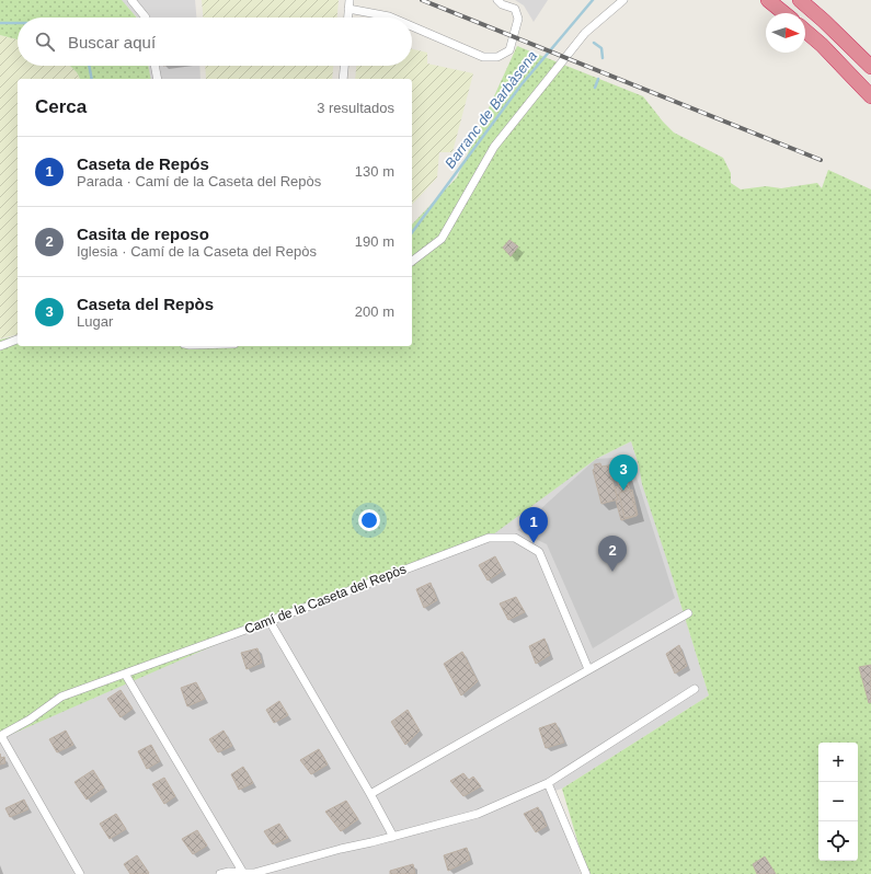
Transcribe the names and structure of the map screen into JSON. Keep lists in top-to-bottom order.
{
  "streets": {
    "street": ["Camí de la Caseta del Repòs"]
  },
  "water": ["Barranc de Barbàsena"],
  "north": "right",
  "page": {
    "search": "Buscar aquí",
    "heading": ["Cerca", "3 resultados"],
    "list": [
      {
        "mark": "1",
        "name": "Caseta de Repós",
        "note": "Parada · Camí de la Caseta del Repòs",
        "value": "130 m"
      },
      {
        "mark": "2",
        "name": "Casita de reposo",
        "note": "Iglesia · Camí de la Caseta del Repòs",
        "value": "190 m"
      },
      {
        "mark": "3",
        "name": "Caseta del Repòs",
        "note": "Lugar",
        "value": "200 m"
      }
    ],
    "pins": ["3", "1", "2"],
    "map_buttons": ["+", "−"]
  }
}
